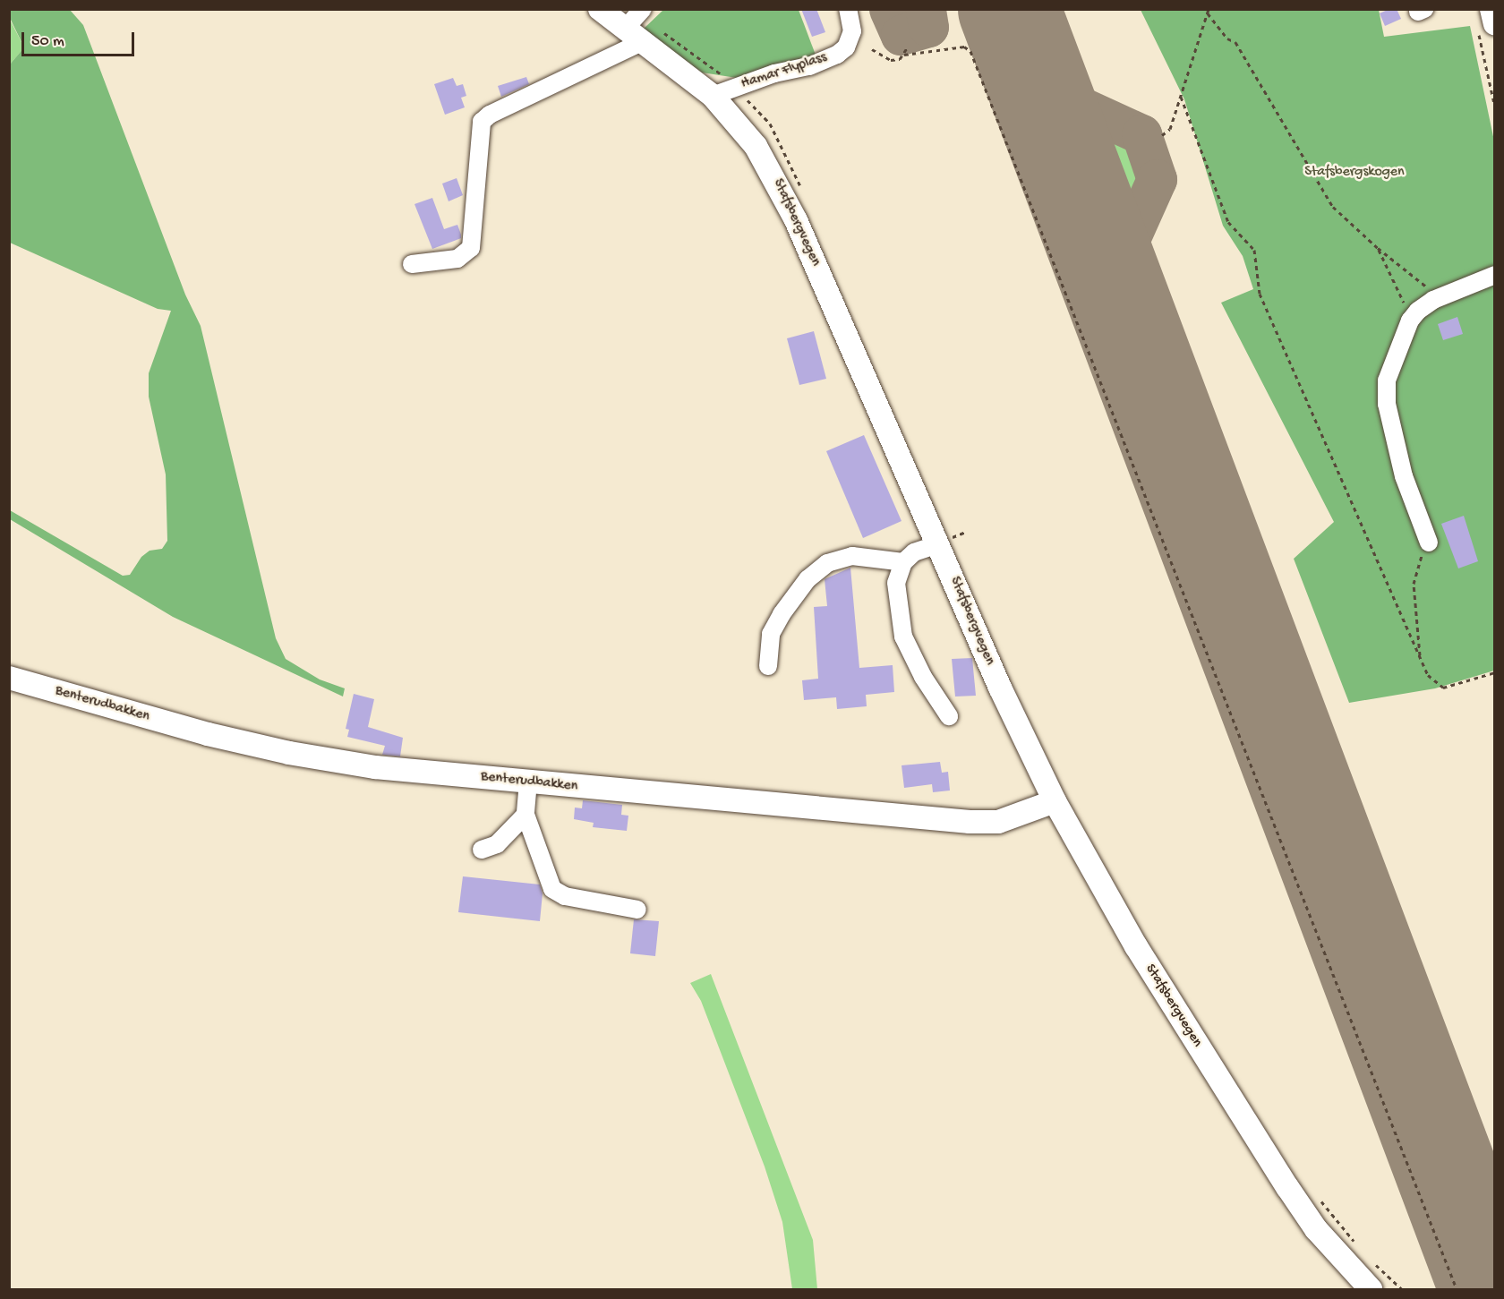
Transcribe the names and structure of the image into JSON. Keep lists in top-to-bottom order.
{
  "streets": {
    "main road": ["Stafsbergvegen", "Benterudbakken"],
    "lane": ["Hamar Flyplass"]
  },
  "crossings": [
    ["Hamar Flyplass", "Stafsbergvegen"],
    ["Stafsbergvegen", "Benterudbakken"]
  ],
  "parks": ["Stafsbergskogen"],
  "scale_bar": "50 m"
}
